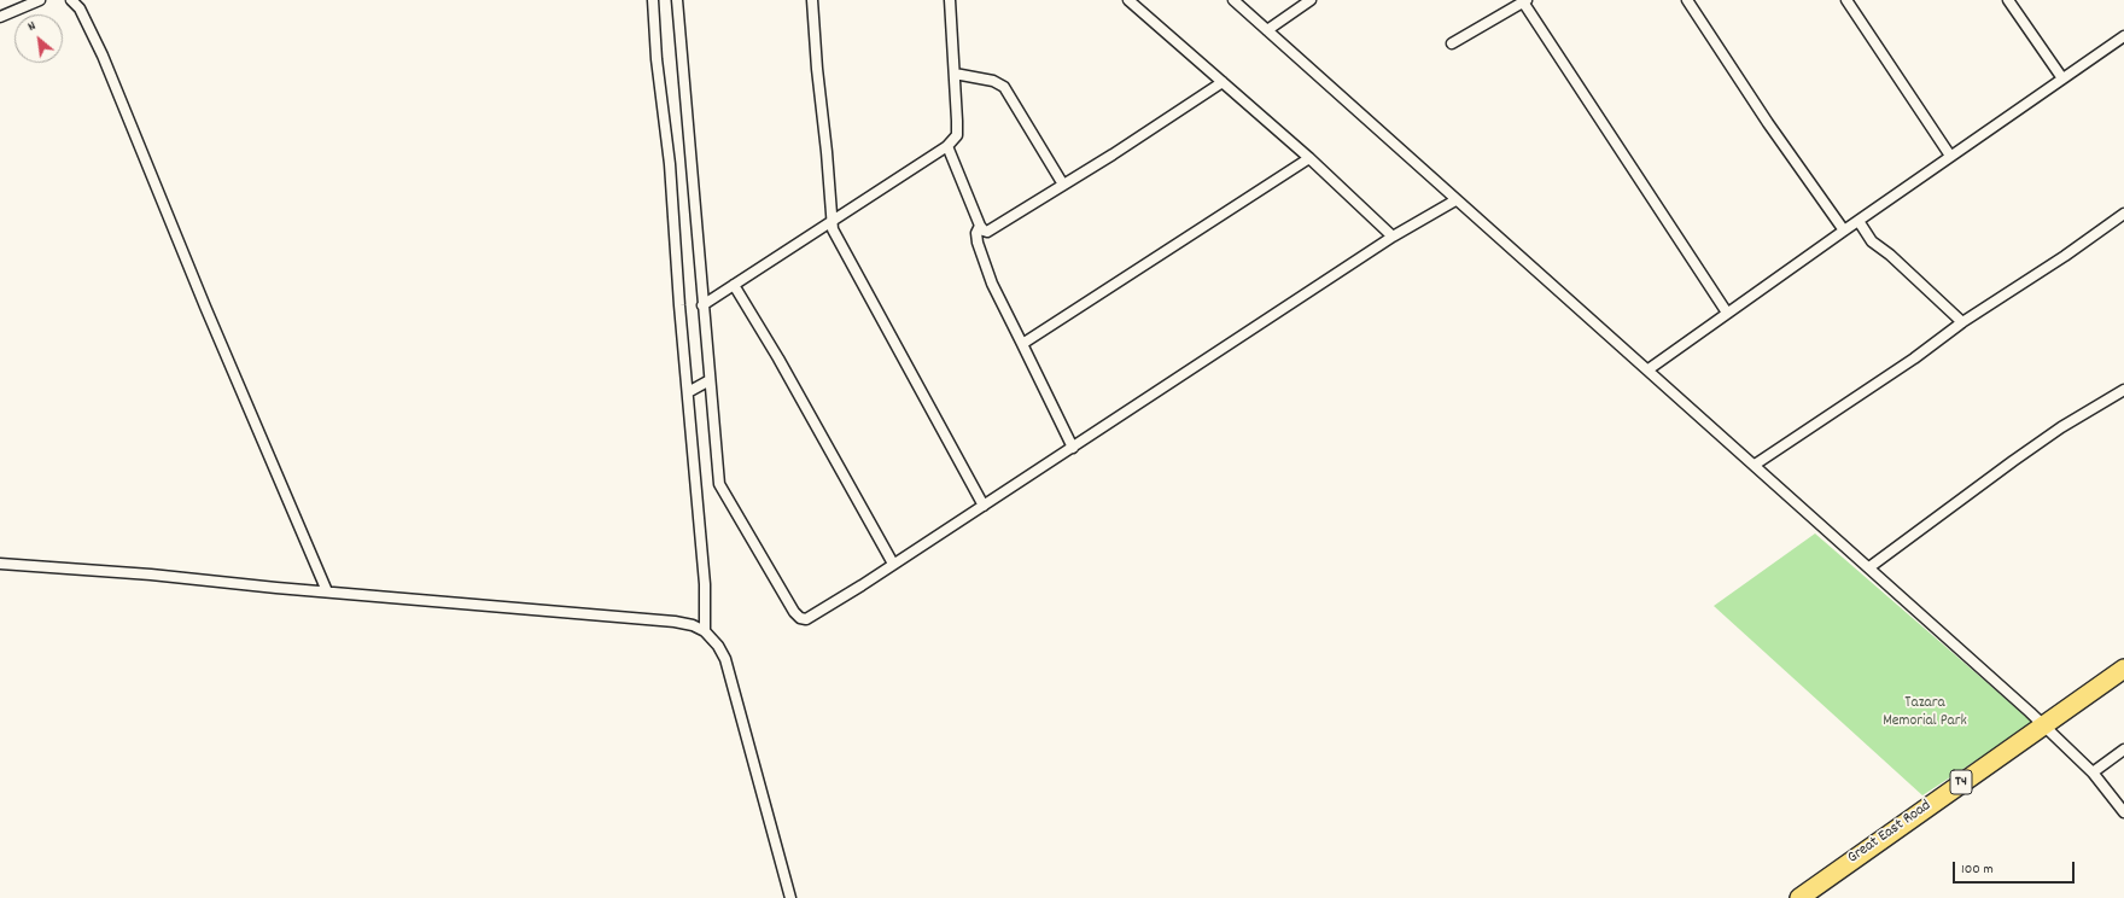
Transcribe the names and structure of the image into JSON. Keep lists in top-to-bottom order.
{
  "streets": {
    "highway": ["T4", "Great East Road"]
  },
  "parks": ["Tazara Memorial Park"],
  "scale_bar": "100 m",
  "north": "top left"
}
